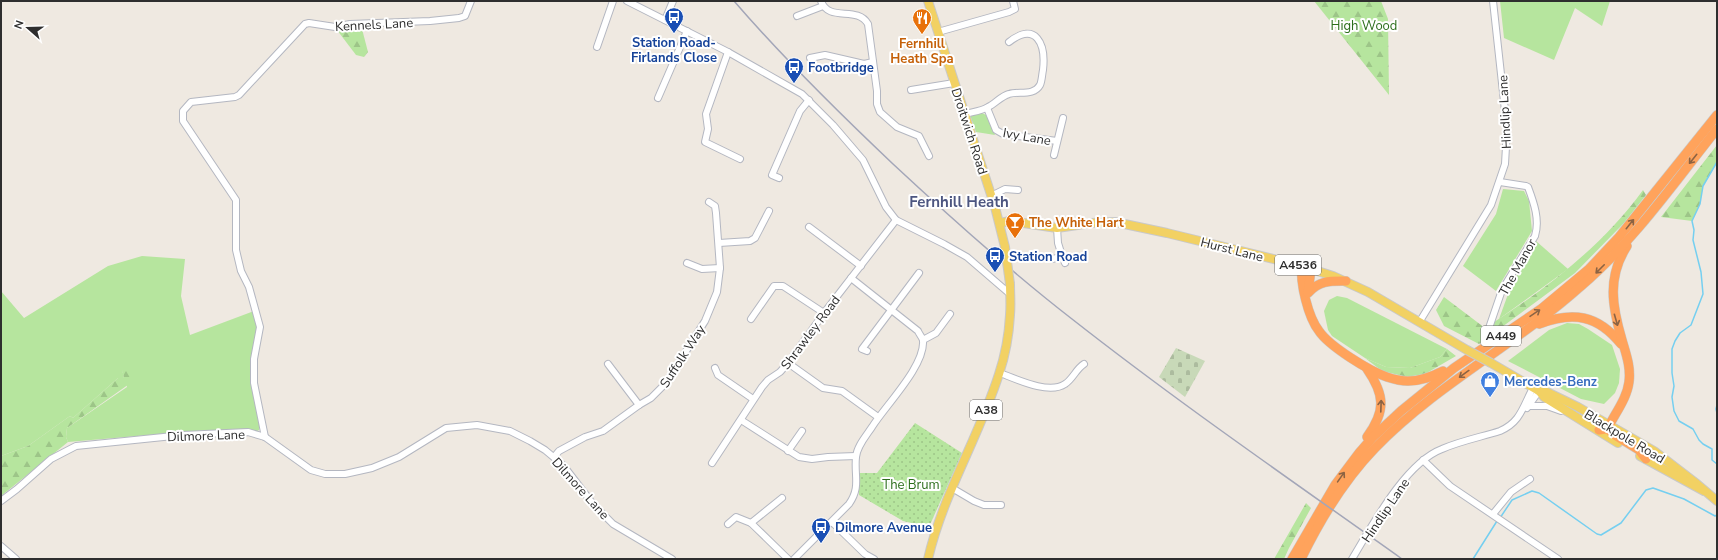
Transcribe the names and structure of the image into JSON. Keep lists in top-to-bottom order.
{
  "streets": {
    "highway": ["A449"],
    "main road": [
      "Droitwich Road",
      "Hurst Lane",
      "A4536",
      "A38",
      "Blackpole Road"
    ],
    "street": [
      "Kennels Lane",
      "Hindlip Lane",
      "Ivy Lane",
      "The Manor",
      "Shrawley Road",
      "Suffolk Way",
      "Dilmore Lane"
    ]
  },
  "crossings": [
    ["Kennels Lane", "Dilmore Lane"],
    ["Hindlip Lane", "Hurst Lane"],
    ["Hindlip Lane", "The Manor"],
    ["Hindlip Lane", "Blackpole Road"],
    ["Droitwich Road", "Hurst Lane"],
    ["Hurst Lane", "Blackpole Road"],
    ["Suffolk Way", "Dilmore Lane"]
  ],
  "districts": ["Fernhill Heath"],
  "parks": ["High Wood", "The Brum"],
  "places": {
    "bus stop": [
      "Station Road- Firlands Close",
      "Footbridge",
      "Station Road",
      "Dilmore Avenue"
    ],
    "restaurant": ["Fernhill Heath Spa"],
    "bar": ["The White Hart"],
    "shop": ["Mercedes-Benz"]
  },
  "north": "left"
}
